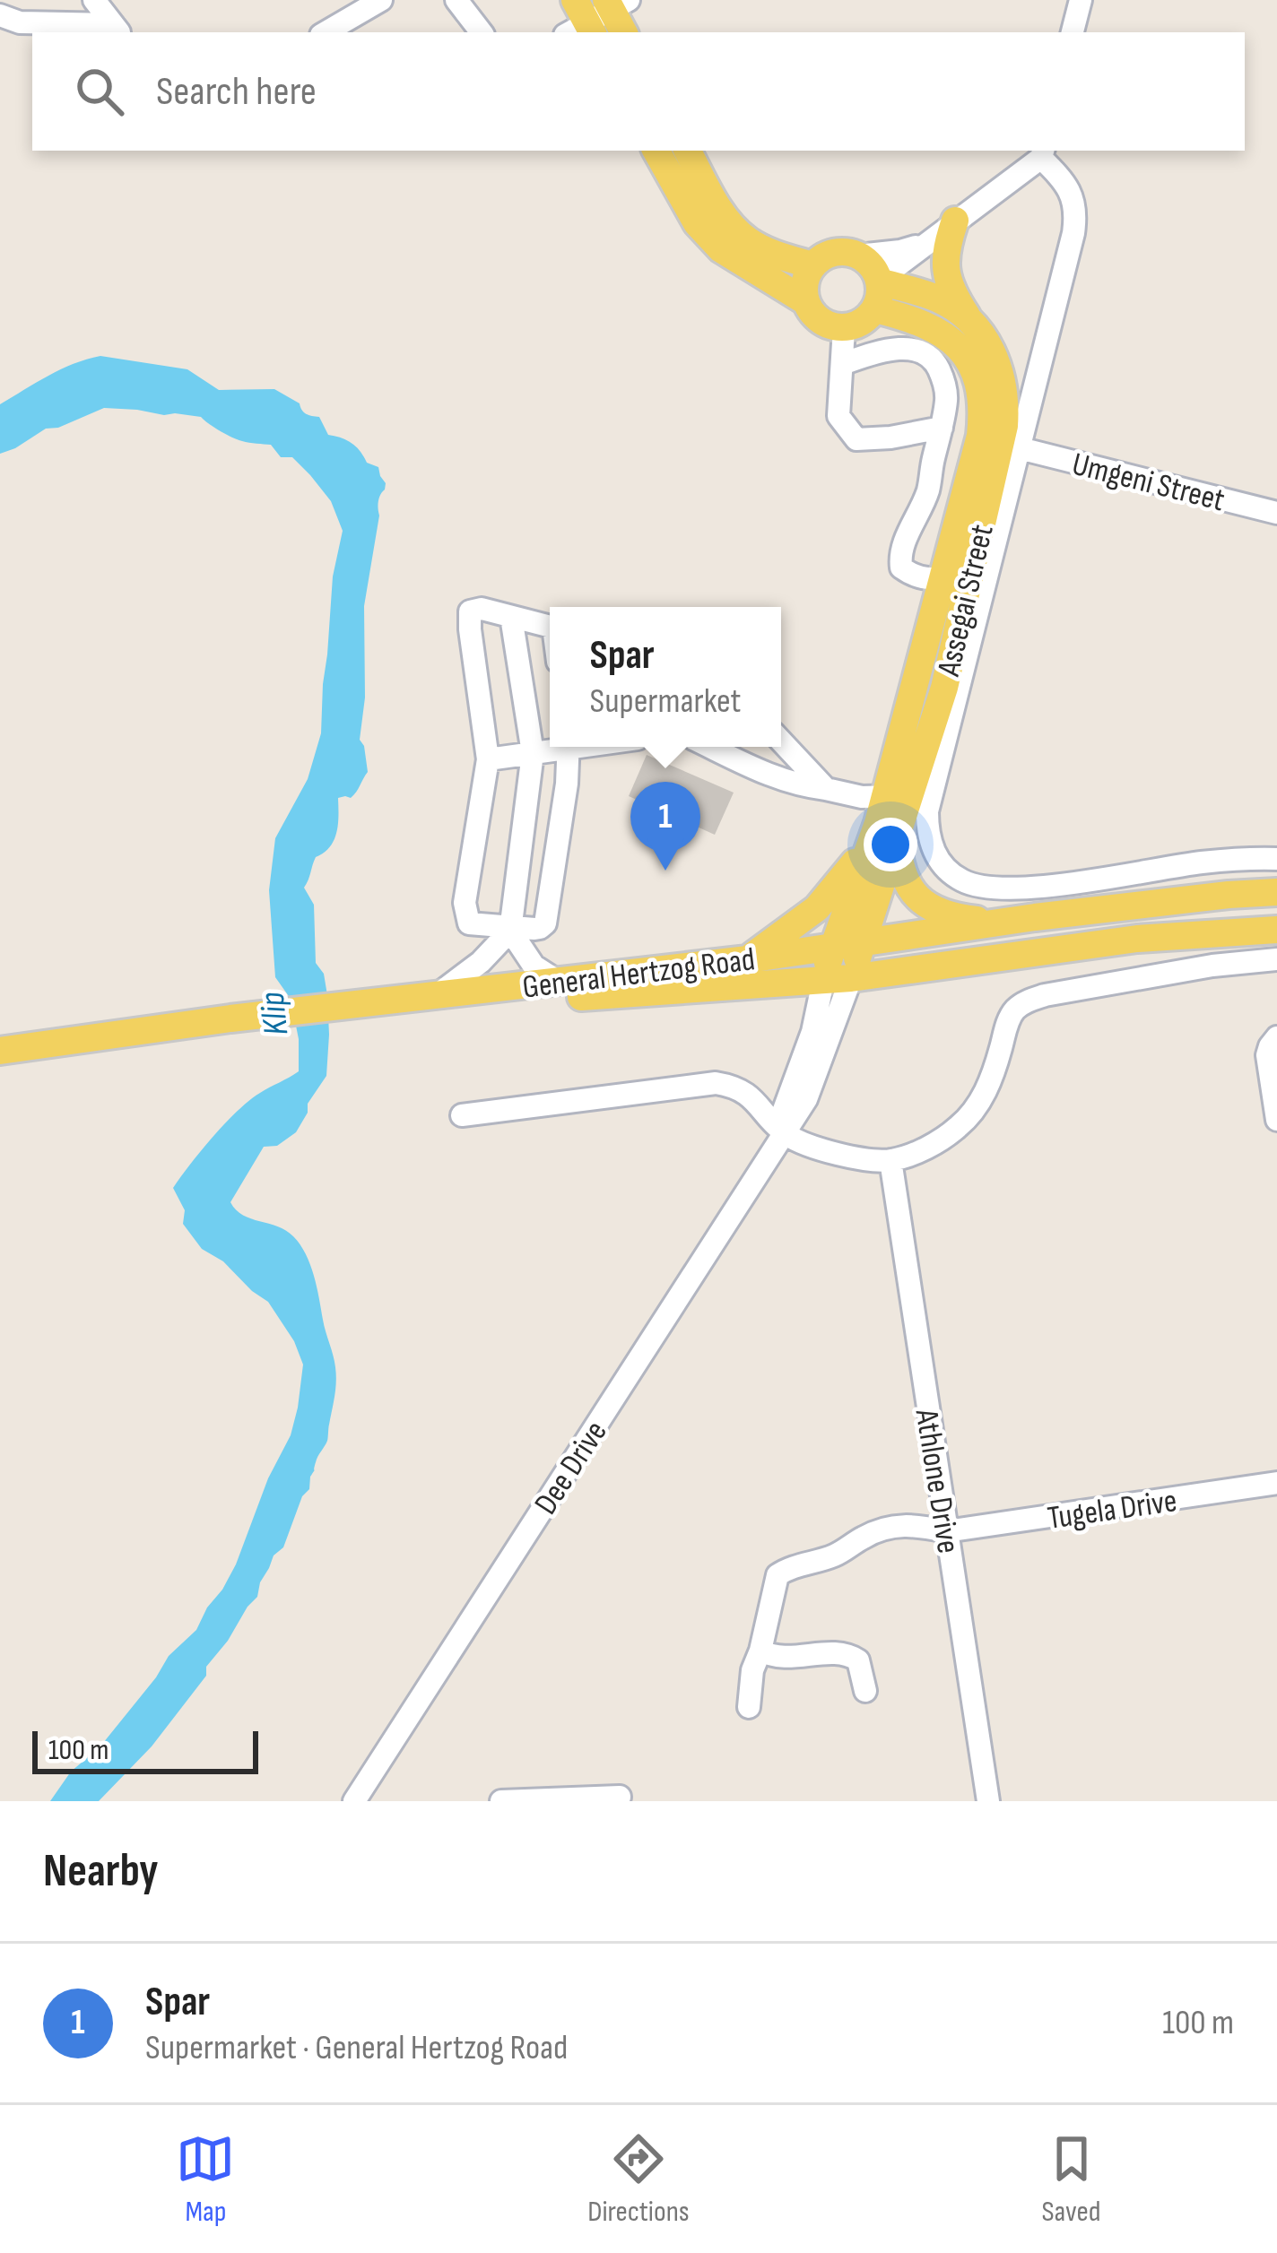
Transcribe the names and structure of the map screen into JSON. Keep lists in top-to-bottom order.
{
  "streets": {
    "main road": ["Assegai Street", "General Hertzog Road"],
    "street": [
      "Umgeni Street",
      "Dee Drive",
      "Athlone Drive",
      "Tugela Drive"
    ]
  },
  "crossings": [
    ["Assegai Street", "General Hertzog Road"],
    ["Assegai Street", "Dee Drive"],
    ["General Hertzog Road", "Dee Drive"],
    ["Athlone Drive", "Tugela Drive"]
  ],
  "water": ["Klip"],
  "scale_bar": "100 m",
  "page": {
    "search": "Search here",
    "popup": ["Spar", "Supermarket"],
    "pins": "1",
    "scale": "100 m",
    "heading": "Nearby",
    "list": [
      {
        "mark": "1",
        "name": "Spar",
        "note": "Supermarket · General Hertzog Road",
        "value": "100 m"
      }
    ],
    "nav": ["Map", "Directions", "Saved"]
  }
}
